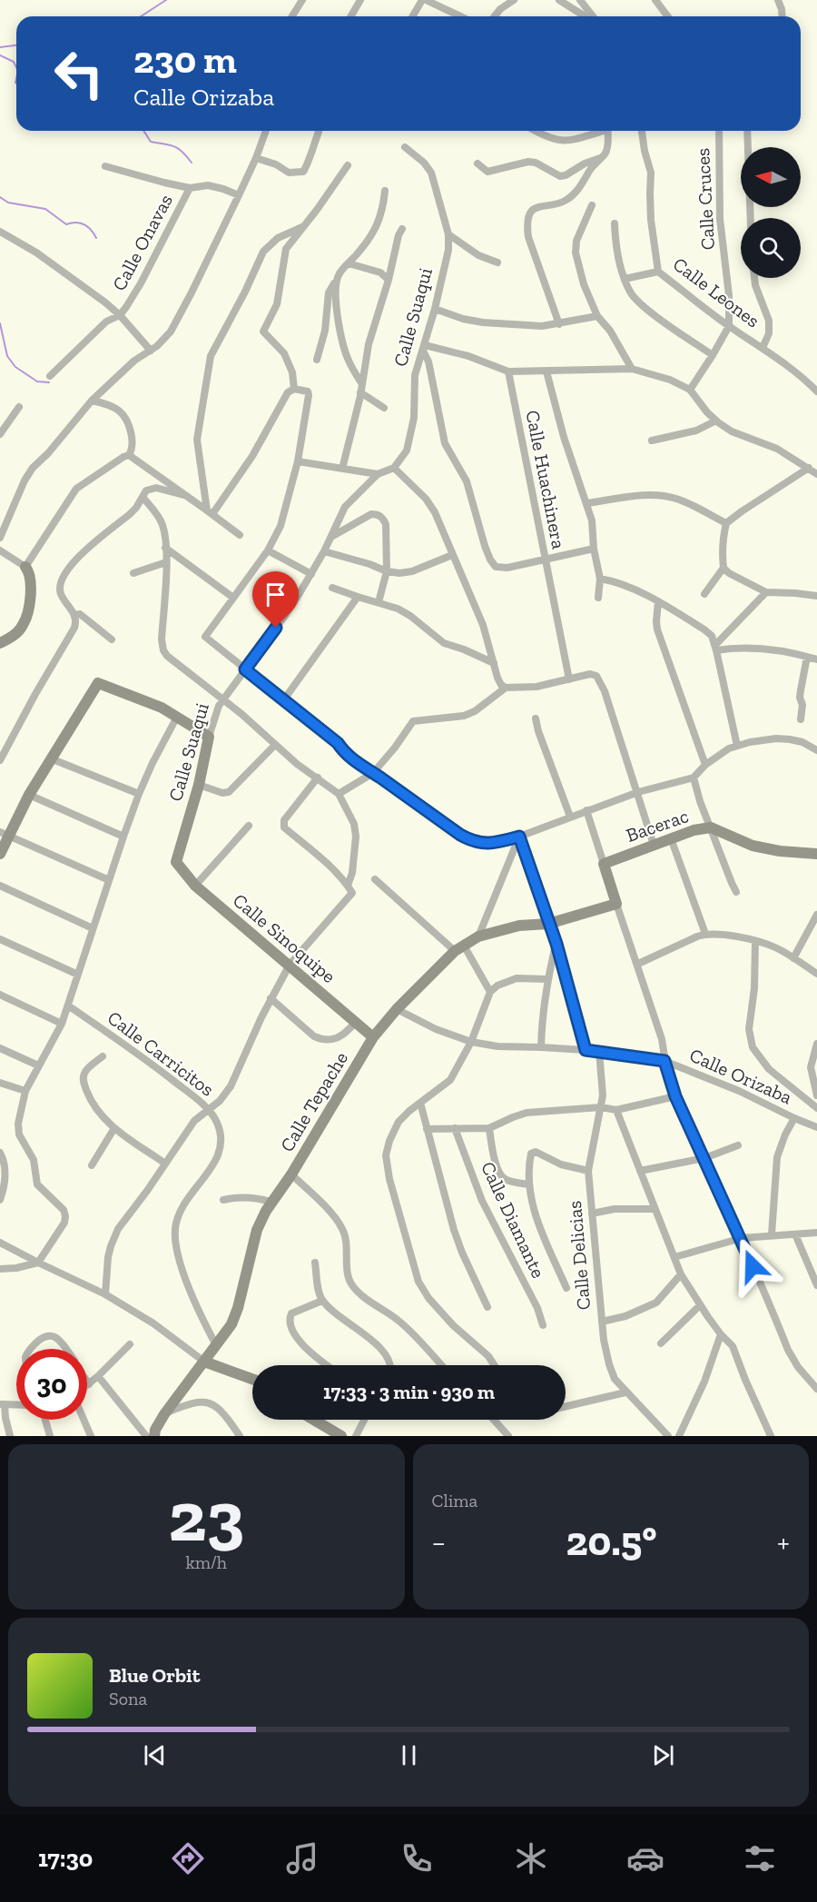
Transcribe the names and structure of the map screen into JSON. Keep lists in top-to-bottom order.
{
  "streets": {
    "street": [
      "Calle Cruces",
      "Calle Onavas",
      "Calle Leones",
      "Calle Suaqui",
      "Calle Huachinera",
      "Bacerac",
      "Calle Sinoquipe",
      "Calle Carricitos",
      "Calle Orizaba",
      "Calle Tepache",
      "Calle Diamante",
      "Calle Delicias"
    ]
  },
  "crossings": [
    ["Calle Cruces", "Calle Leones"],
    ["Calle Suaqui", "Calle Sinoquipe"],
    ["Calle Sinoquipe", "Calle Tepache"],
    ["Calle Carricitos", "Calle Tepache"],
    ["Calle Orizaba", "Calle Tepache"],
    ["Calle Orizaba", "Calle Delicias"]
  ],
  "north": "left",
  "page": {
    "turn": ["230 m", "Calle Orizaba"],
    "limit": "30",
    "trip": "17:33 · 3 min · 930 m",
    "tile": [
      ["23", "km/h"],
      "Clima"
    ],
    "heat": ["−", "20.5°", "+"],
    "song": ["Blue Orbit", "Sona"],
    "tabs": "17:30"
  }
}
